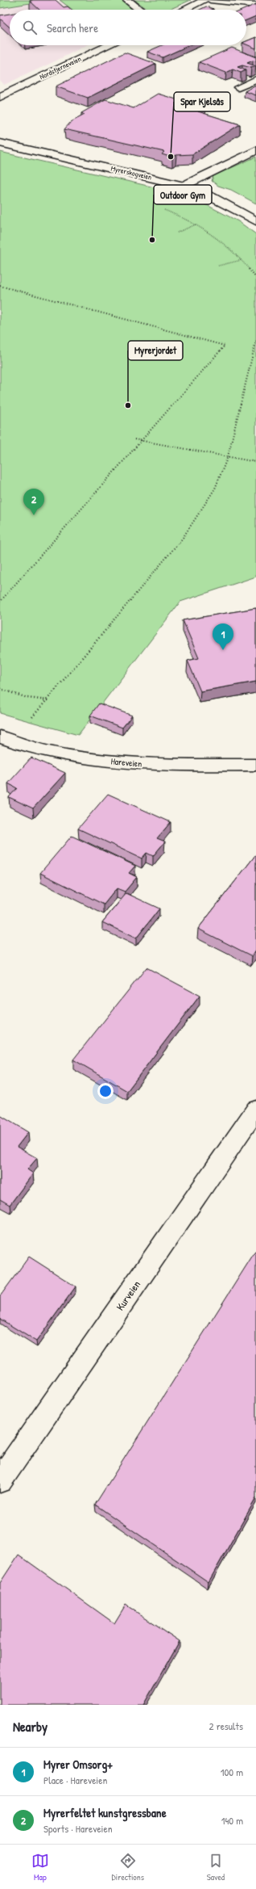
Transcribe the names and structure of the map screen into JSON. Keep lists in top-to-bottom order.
{
  "streets": {
    "street": [
      "Nordstjerneveien",
      "Myrerskogveien",
      "Hareveien",
      "Kurveien"
    ]
  },
  "places": ["Spar Kjelsås", "Outdoor Gym", "Myrerjordet"],
  "page": {
    "search": "Search here",
    "pins": ["2", "1"],
    "heading": ["Nearby", "2 results"],
    "list": [
      {
        "mark": "1",
        "name": "Myrer Omsorg+",
        "note": "Place · Hareveien",
        "value": "100 m"
      },
      {
        "mark": "2",
        "name": "Myrerfeltet kunstgressbane",
        "note": "Sports · Hareveien",
        "value": "140 m"
      }
    ],
    "nav": ["Map", "Directions", "Saved"]
  }
}
